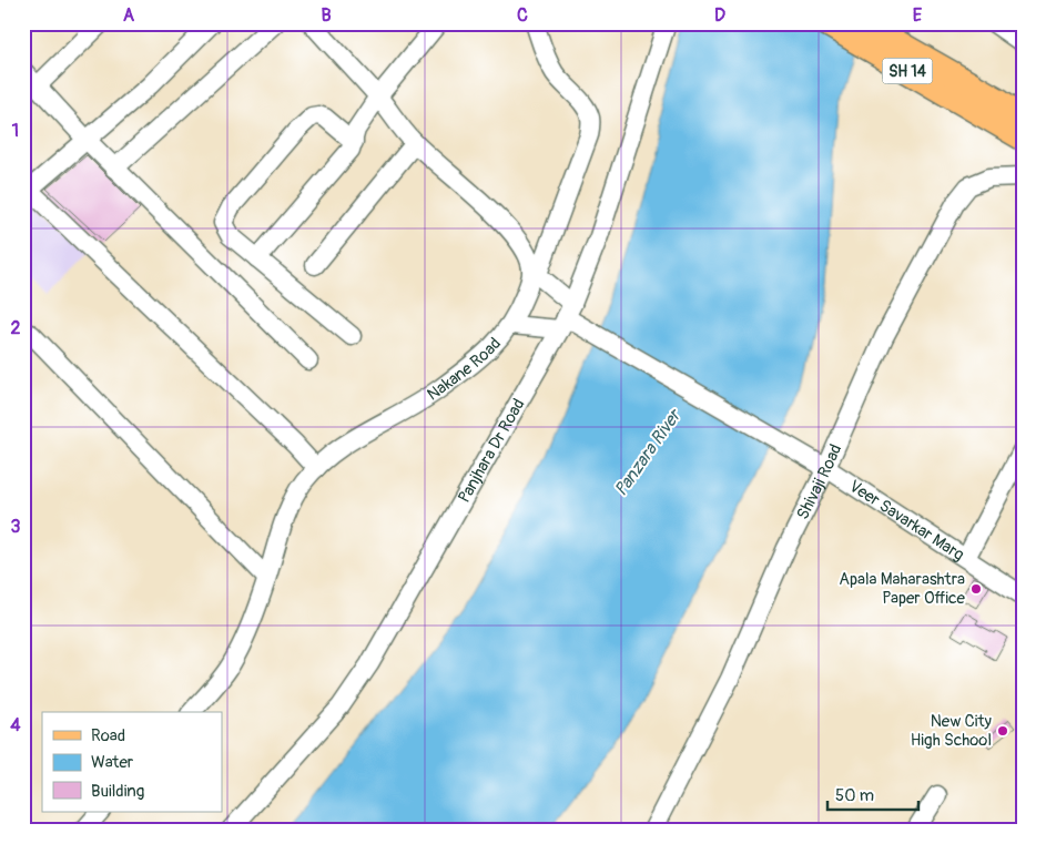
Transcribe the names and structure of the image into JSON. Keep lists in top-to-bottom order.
{
  "streets": {
    "main road": ["SH 14"],
    "street": [
      "Nakane Road",
      "Panjhara Dr Road",
      "Shivaji Road",
      "Veer Savarkar Marg"
    ]
  },
  "crossings": [
    ["Panjhara Dr Road", "Veer Savarkar Marg"],
    ["Shivaji Road", "Veer Savarkar Marg"]
  ],
  "water": ["Panzara River"],
  "places": ["Apala Maharashtra Paper Office", "New City High School"],
  "legend": ["Road", "Water", "Building"],
  "scale_bar": "50 m",
  "grid": {
    "columns": [
      "A",
      "B",
      "C",
      "D",
      "E"
    ],
    "rows": [
      "1",
      "2",
      "3",
      "4"
    ]
  }
}
